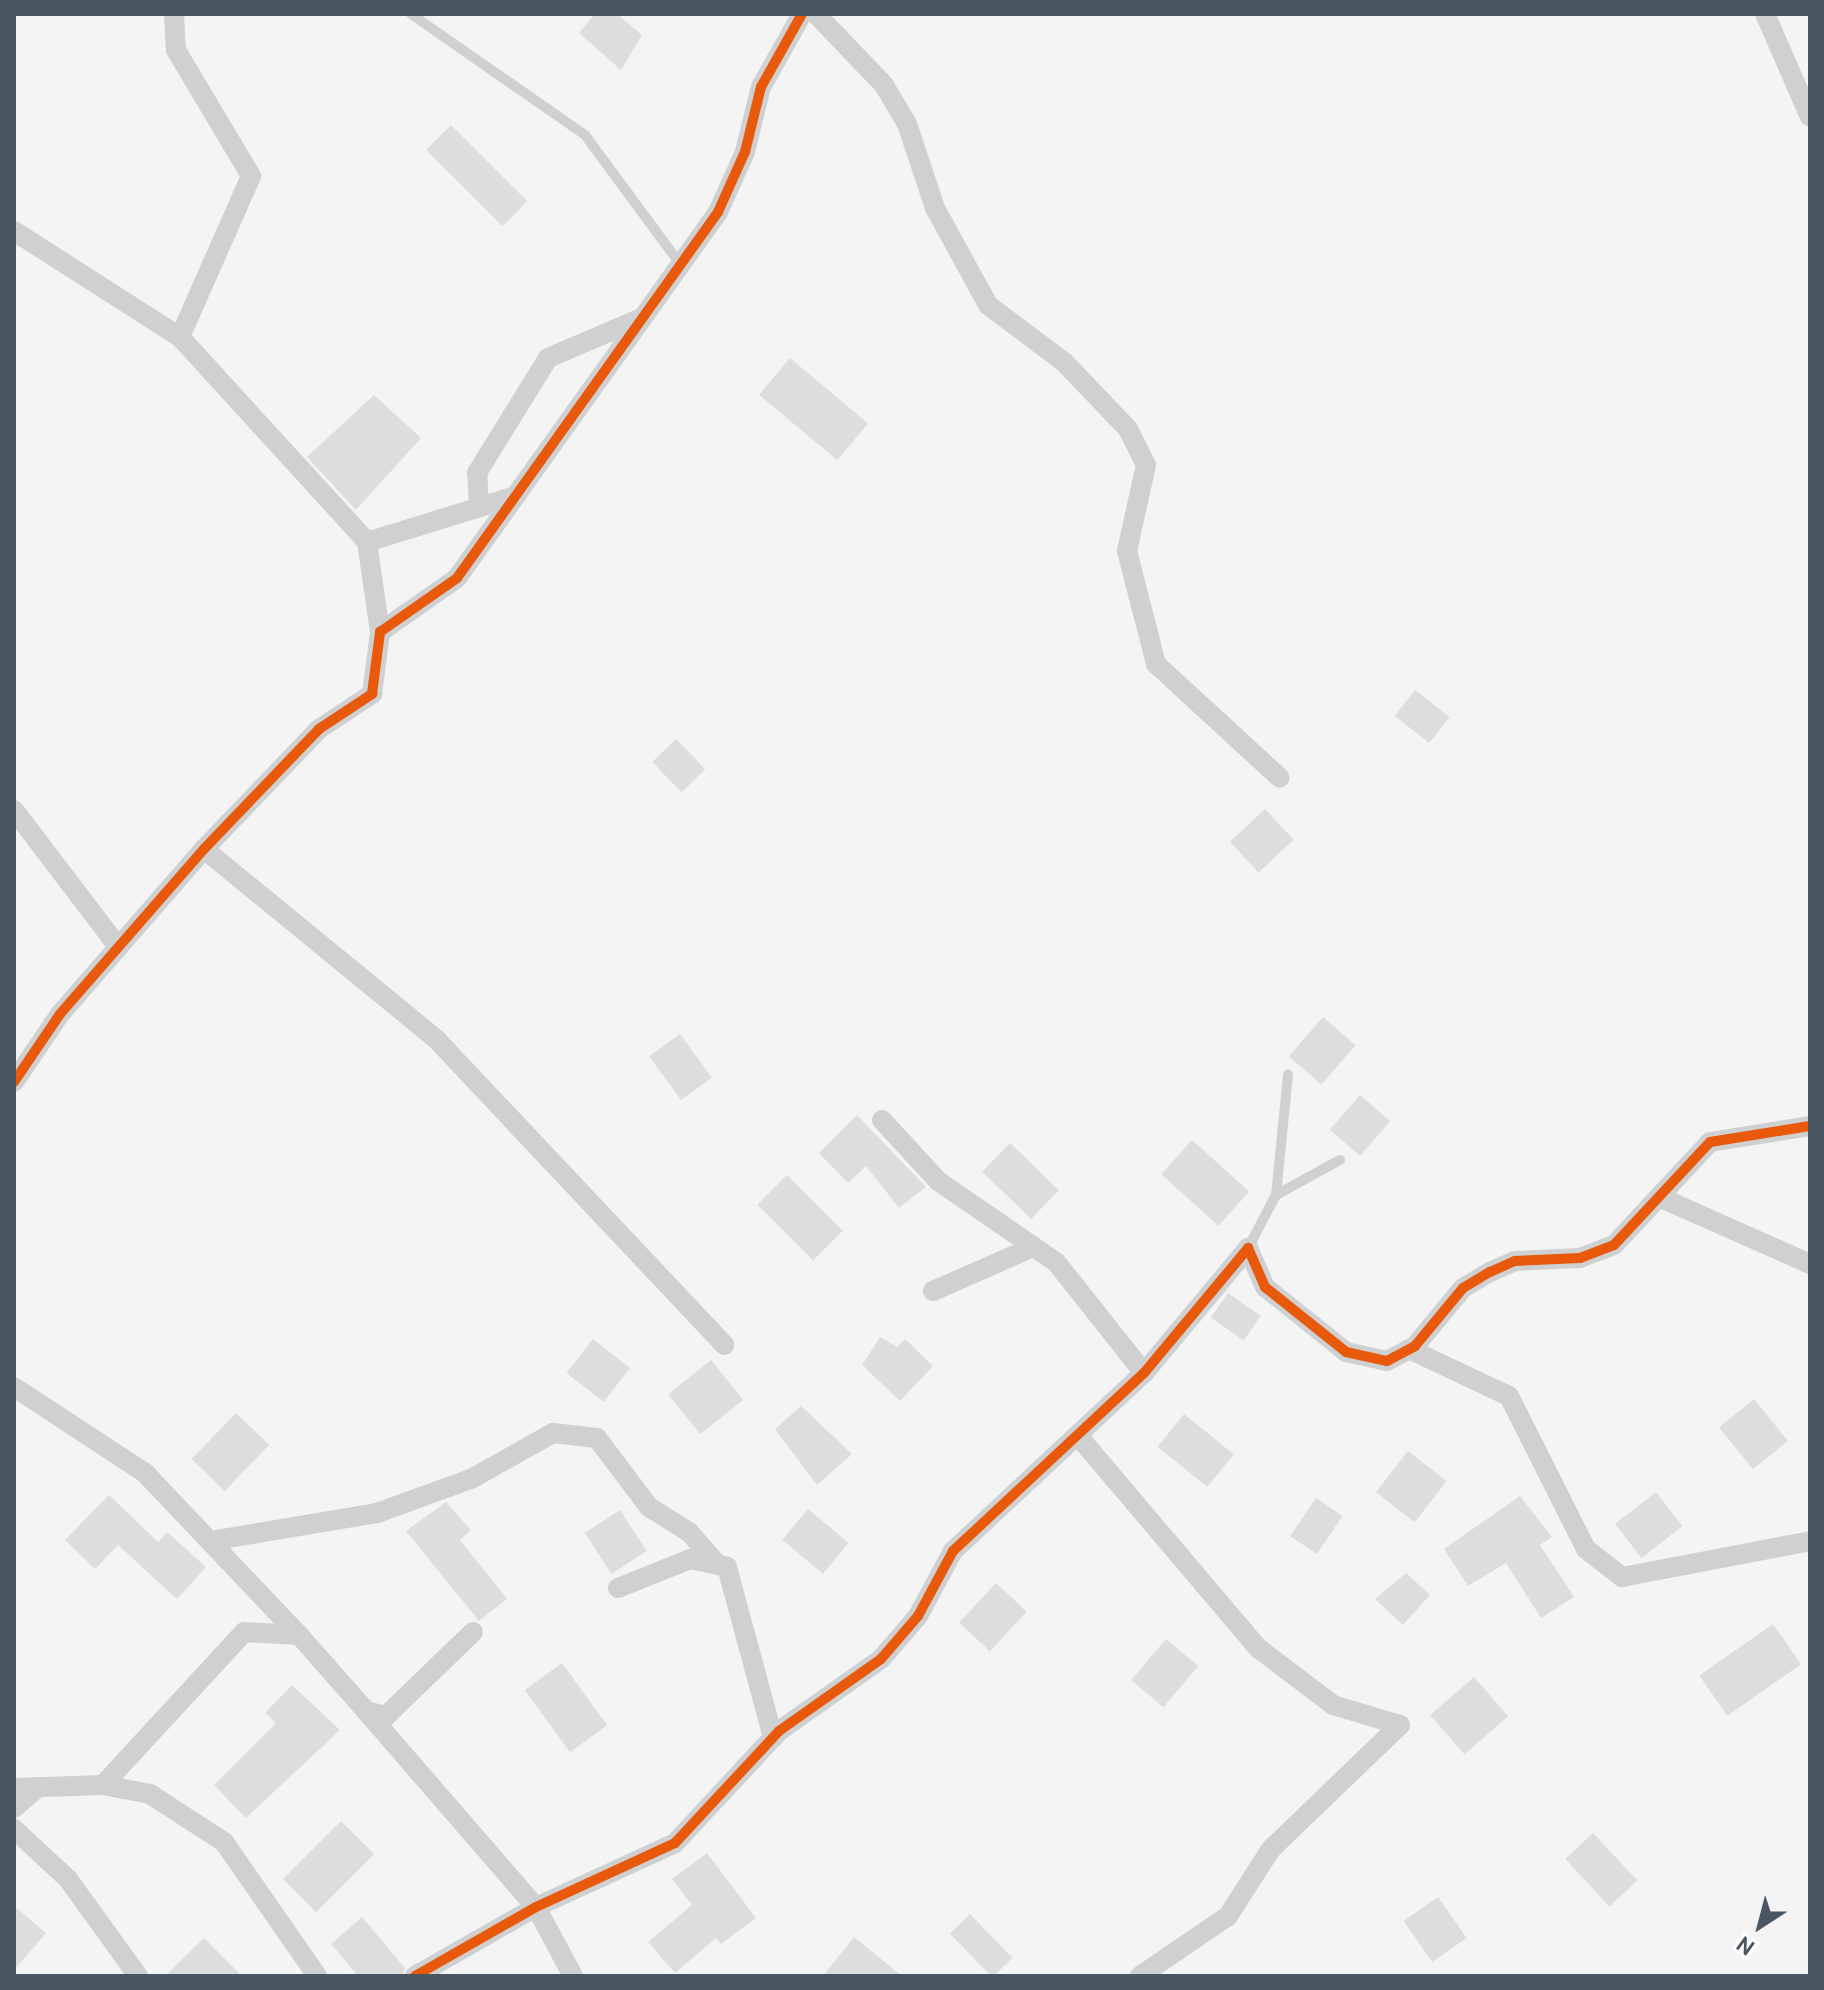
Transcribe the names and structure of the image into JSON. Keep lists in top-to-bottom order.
{
  "north": "bottom left"
}
